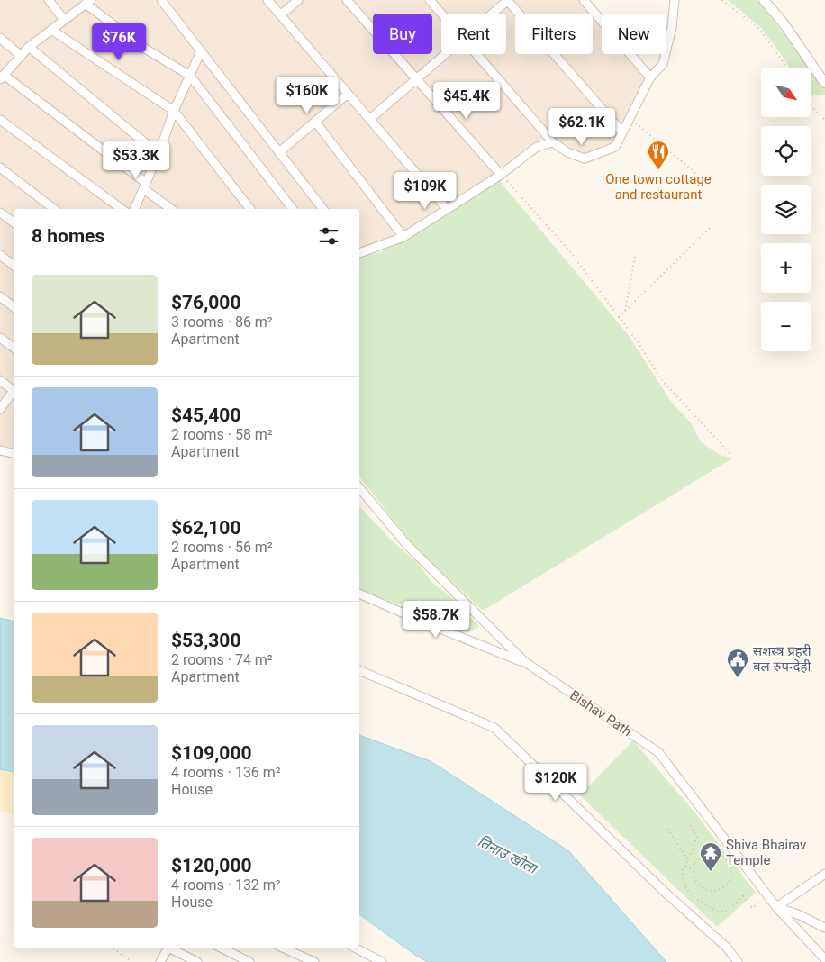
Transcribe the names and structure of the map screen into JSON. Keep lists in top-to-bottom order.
{
  "streets": {
    "street": ["Bishav Path"]
  },
  "water": ["तिनाउ खोला"],
  "places": {
    "restaurant": ["One town cottage and restaurant"],
    "public building": ["सशस्त्र प्रहरी बल रुपन्देही"],
    "temple": ["Shiva Bhairav Temple"]
  },
  "north": "bottom right",
  "page": {
    "chip": [
      "Buy",
      "Rent",
      "Filters",
      "New"
    ],
    "price": [
      "$76K",
      "$160K",
      "$45.4K",
      "$62.1K",
      "$53.3K",
      "$109K",
      "$58.7K",
      "$120K"
    ],
    "map_buttons": ["+", "−"],
    "heading": "8 homes",
    "list": [
      {
        "name": "$76,000",
        "note": "3 rooms · 86 m² · Apartment"
      },
      {
        "name": "$45,400",
        "note": "2 rooms · 58 m² · Apartment"
      },
      {
        "name": "$62,100",
        "note": "2 rooms · 56 m² · Apartment"
      },
      {
        "name": "$53,300",
        "note": "2 rooms · 74 m² · Apartment"
      },
      {
        "name": "$109,000",
        "note": "4 rooms · 136 m² · House"
      },
      {
        "name": "$120,000",
        "note": "4 rooms · 132 m² · House"
      }
    ]
  }
}
